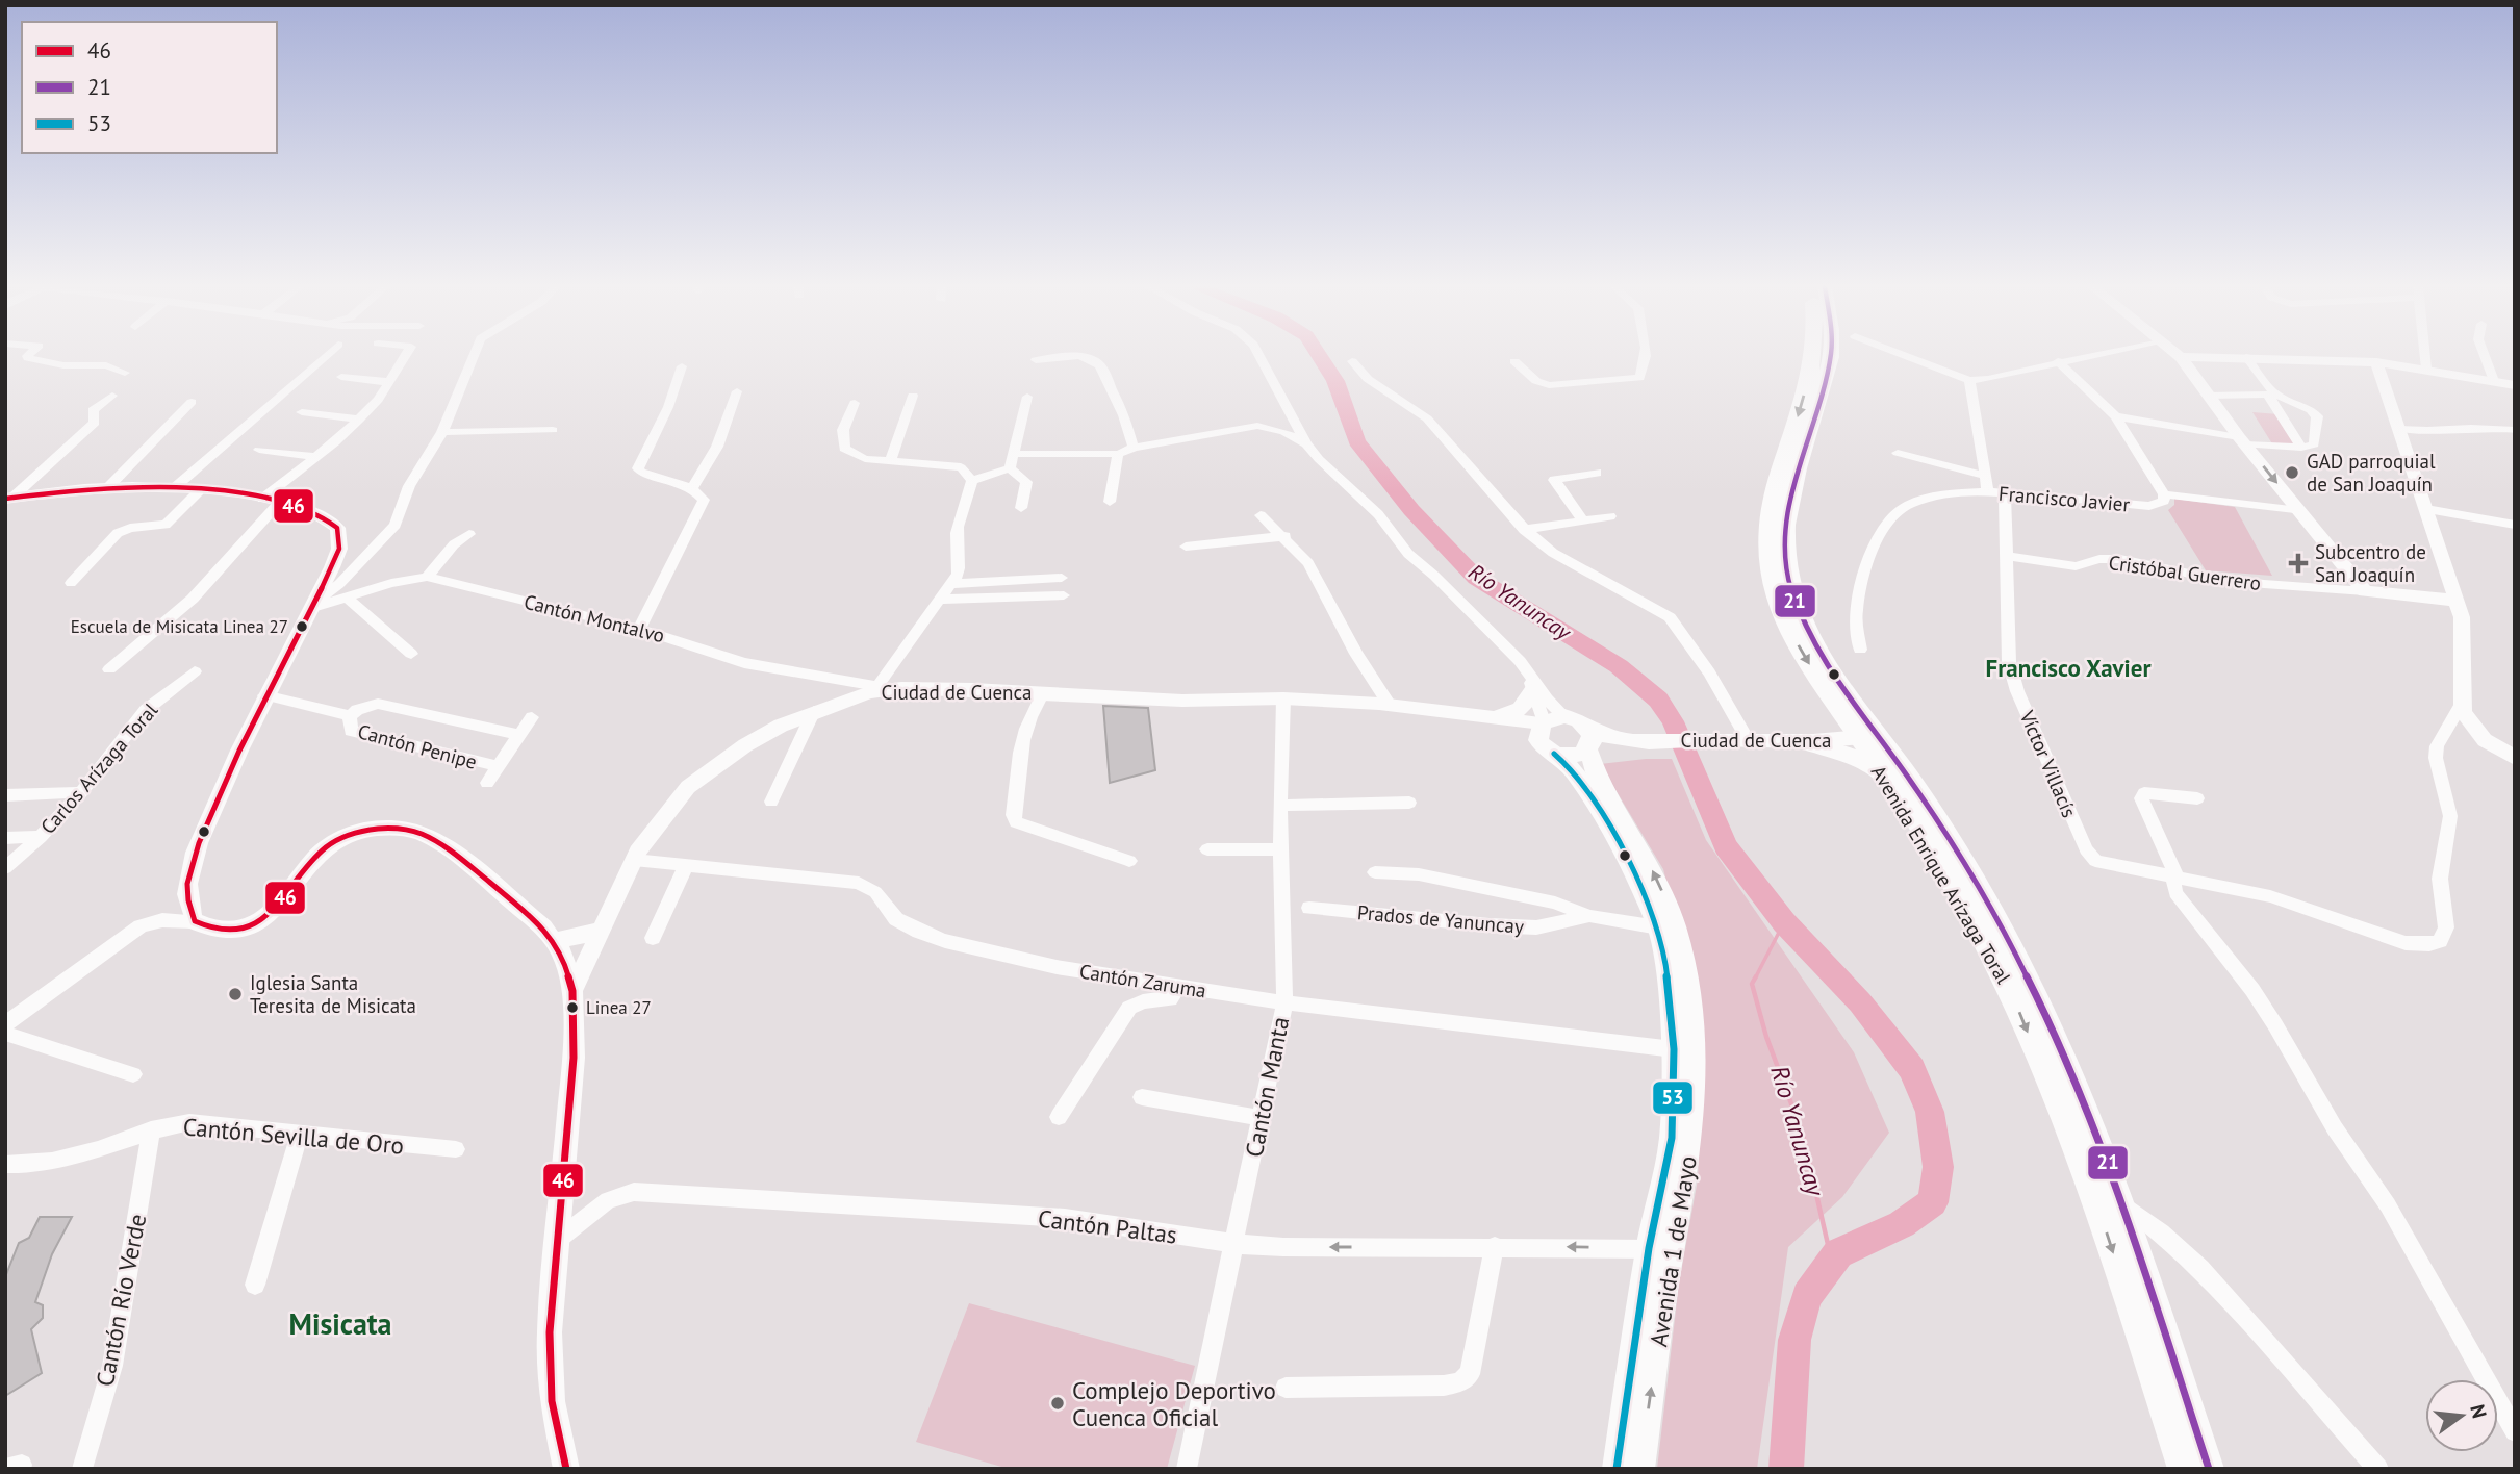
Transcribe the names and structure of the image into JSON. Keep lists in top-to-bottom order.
{
  "streets": {
    "main road": ["Ciudad de Cuenca", "Avenida Enrique Arízaga Toral", "Avenida 1 de Mayo"],
    "street": [
      "Francisco Javier",
      "Cristóbal Guerrero",
      "Cantón Montalvo",
      "Cantón Penipe",
      "Víctor Villacís",
      "Carlos Arízaga Toral",
      "Prados de Yanuncay",
      "Cantón Zaruma",
      "Cantón Manta",
      "Cantón Sevilla de Oro",
      "Cantón Paltas",
      "Cantón Río Verde"
    ]
  },
  "crossings": [
    ["Francisco Javier", "Víctor Villacís"],
    ["Cristóbal Guerrero", "Víctor Villacís"],
    ["Cantón Montalvo", "Ciudad de Cuenca"],
    ["Ciudad de Cuenca", "Avenida Enrique Arízaga Toral"],
    ["Ciudad de Cuenca", "Cantón Zaruma"],
    ["Ciudad de Cuenca", "Cantón Manta"],
    ["Ciudad de Cuenca", "Avenida 1 de Mayo"],
    ["Prados de Yanuncay", "Avenida 1 de Mayo"],
    ["Cantón Zaruma", "Cantón Manta"],
    ["Cantón Zaruma", "Avenida 1 de Mayo"],
    ["Cantón Manta", "Cantón Paltas"],
    ["Cantón Sevilla de Oro", "Cantón Río Verde"],
    ["Cantón Paltas", "Avenida 1 de Mayo"]
  ],
  "one_way": ["Cantón Paltas"],
  "districts": ["Francisco Xavier", "Misicata"],
  "water": ["Río Yanuncay"],
  "places": {
    "other": [
      "GAD parroquial de San Joaquín",
      "Escuela de Misicata Linea 27",
      "Iglesia Santa Teresita de Misicata",
      "Linea 27",
      "Complejo Deportivo Cuenca Oficial"
    ],
    "health": ["Subcentro de San Joaquín"]
  },
  "lines": ["transit line 21", "transit line 46", "transit line 53"],
  "legend": ["46", "21", "53"],
  "north": "right"
}
